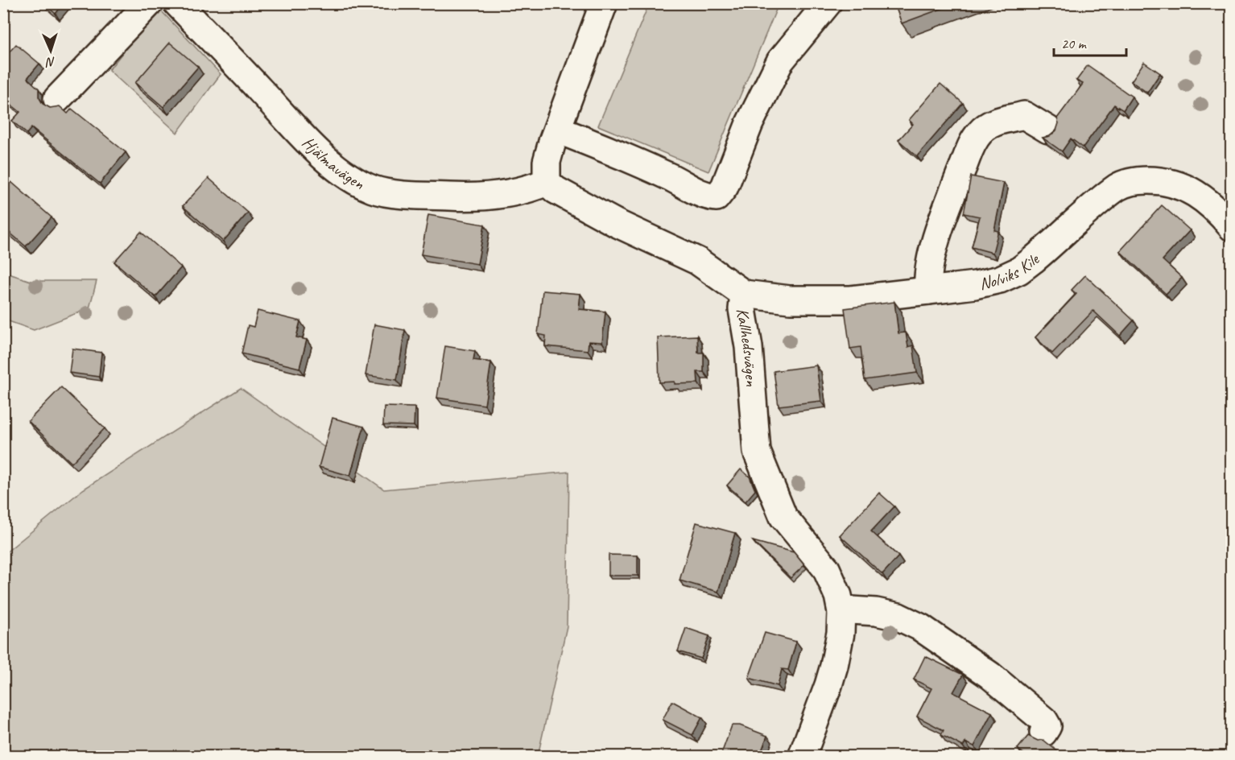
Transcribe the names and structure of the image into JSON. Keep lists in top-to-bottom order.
{
  "streets": {
    "street": ["Hjälmavägen", "Nolviks Kile", "Kallhedsvägen"]
  },
  "crossings": [
    ["Hjälmavägen", "Kallhedsvägen"],
    ["Nolviks Kile", "Kallhedsvägen"]
  ],
  "scale_bar": "20 m",
  "north": "bottom"
}
